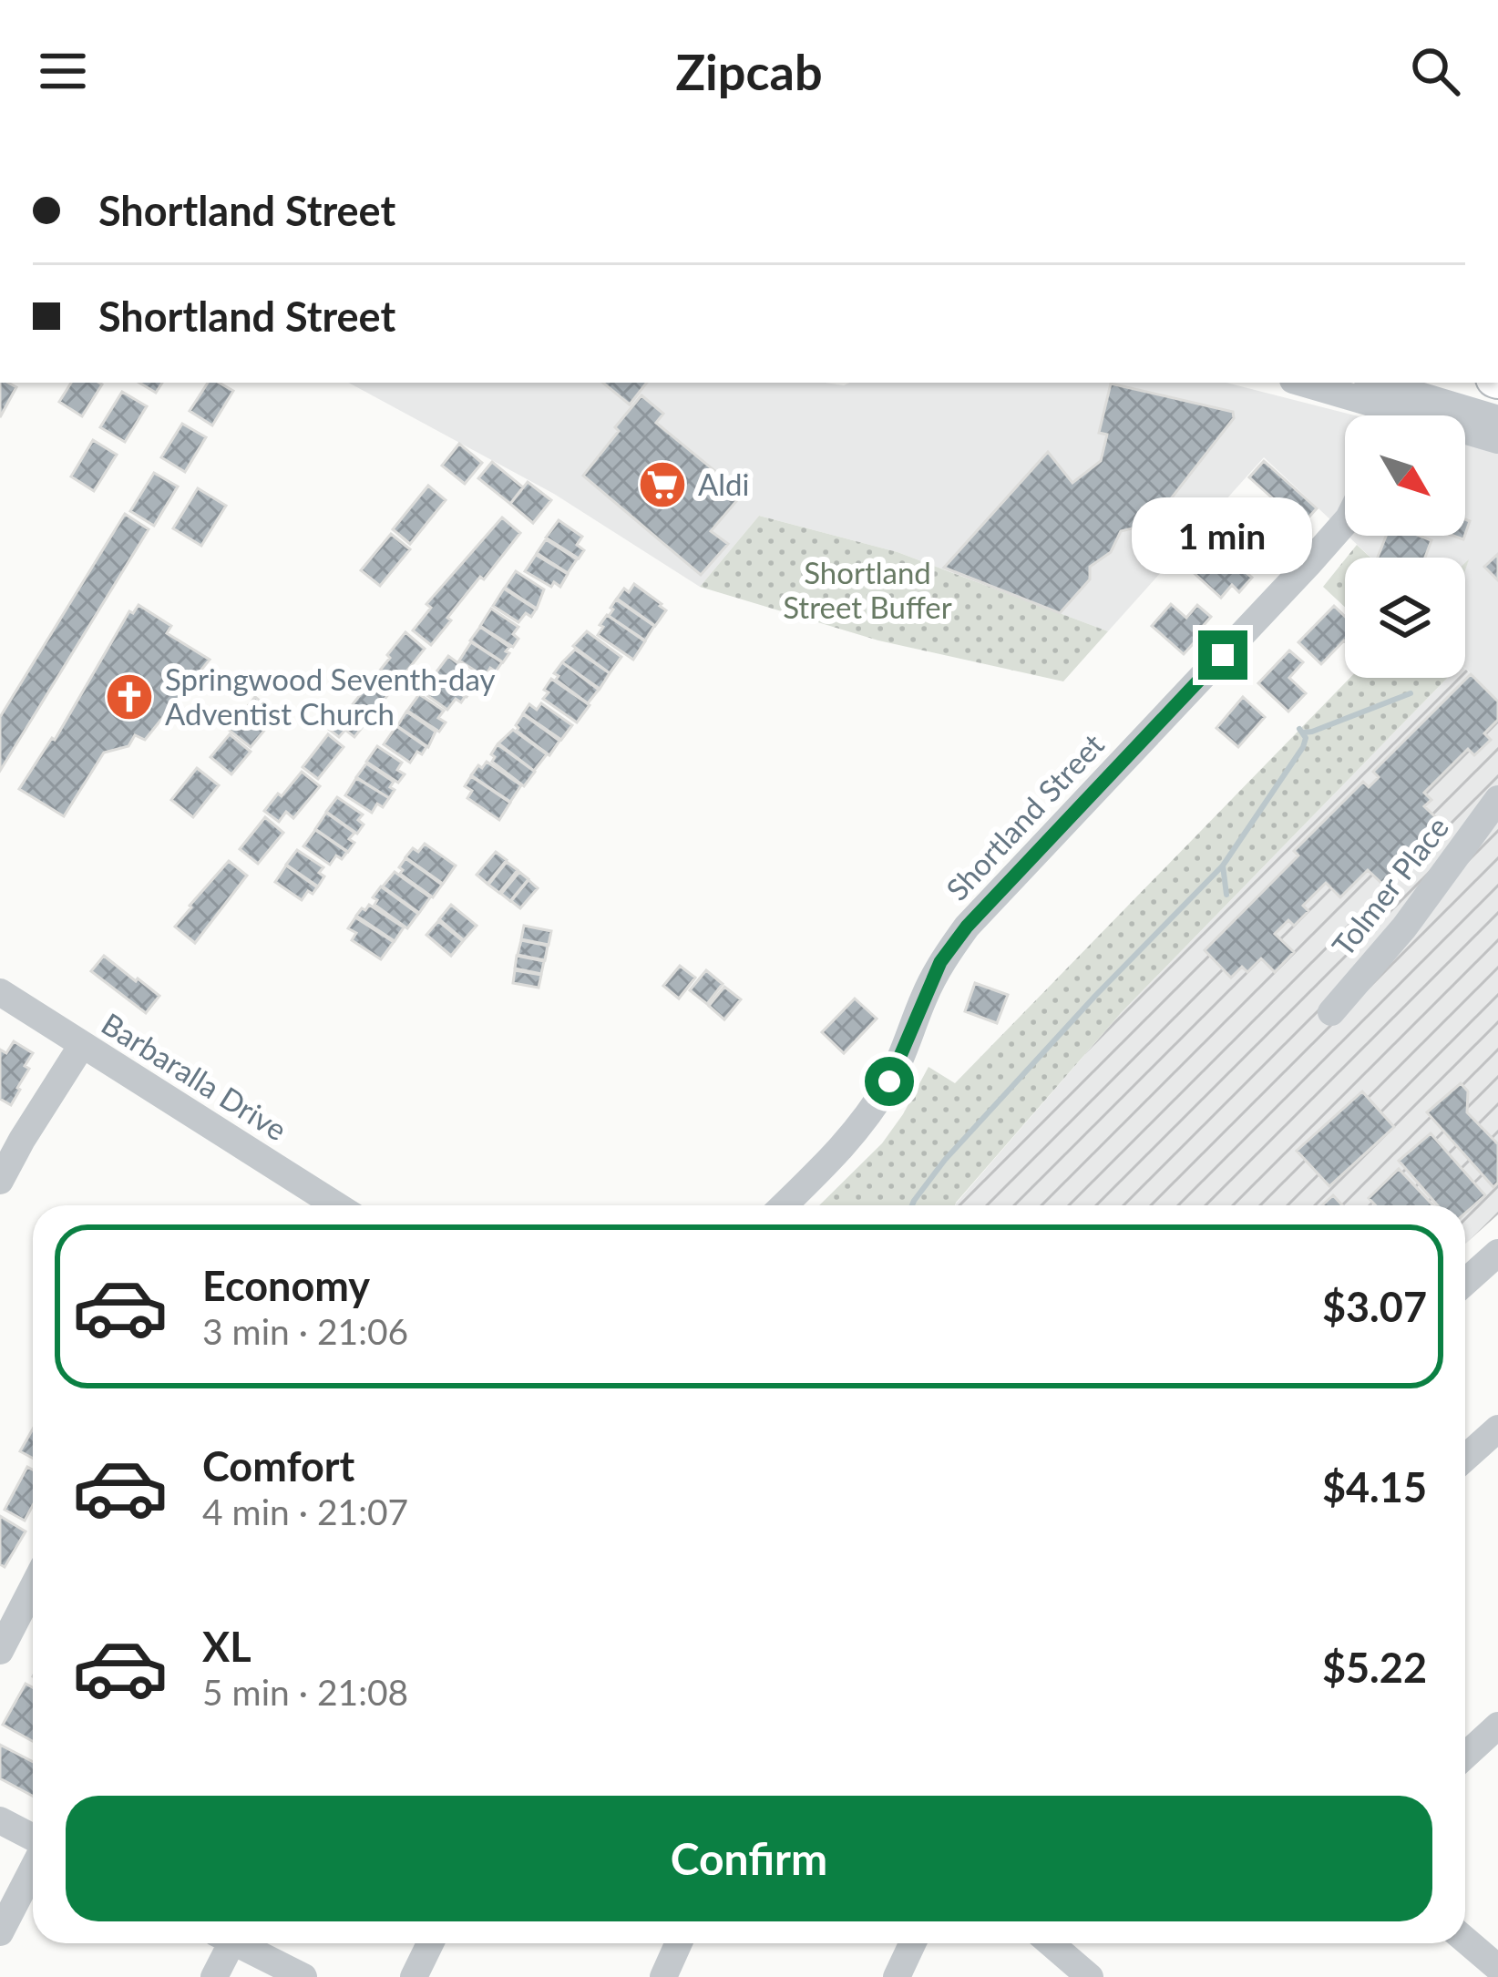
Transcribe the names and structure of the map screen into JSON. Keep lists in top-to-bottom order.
{
  "streets": {
    "street": ["Shortland Street", "Tolmer Place", "Barbaralla Drive"]
  },
  "parks": ["Shortland Street Buffer"],
  "places": {
    "supermarket": ["Aldi"],
    "church": ["Springwood Seventh-day Adventist Church"]
  },
  "north": "bottom right",
  "page": {
    "header": "Zipcab",
    "banner": ["Shortland Street", "Shortland Street"],
    "bubble": "1 min",
    "list": [
      {
        "name": "Economy",
        "note": "3 min · 21:06",
        "value": "$3.07"
      },
      {
        "name": "Comfort",
        "note": "4 min · 21:07",
        "value": "$4.15"
      },
      {
        "name": "XL",
        "note": "5 min · 21:08",
        "value": "$5.22"
      }
    ],
    "buttons": "Confirm"
  }
}
